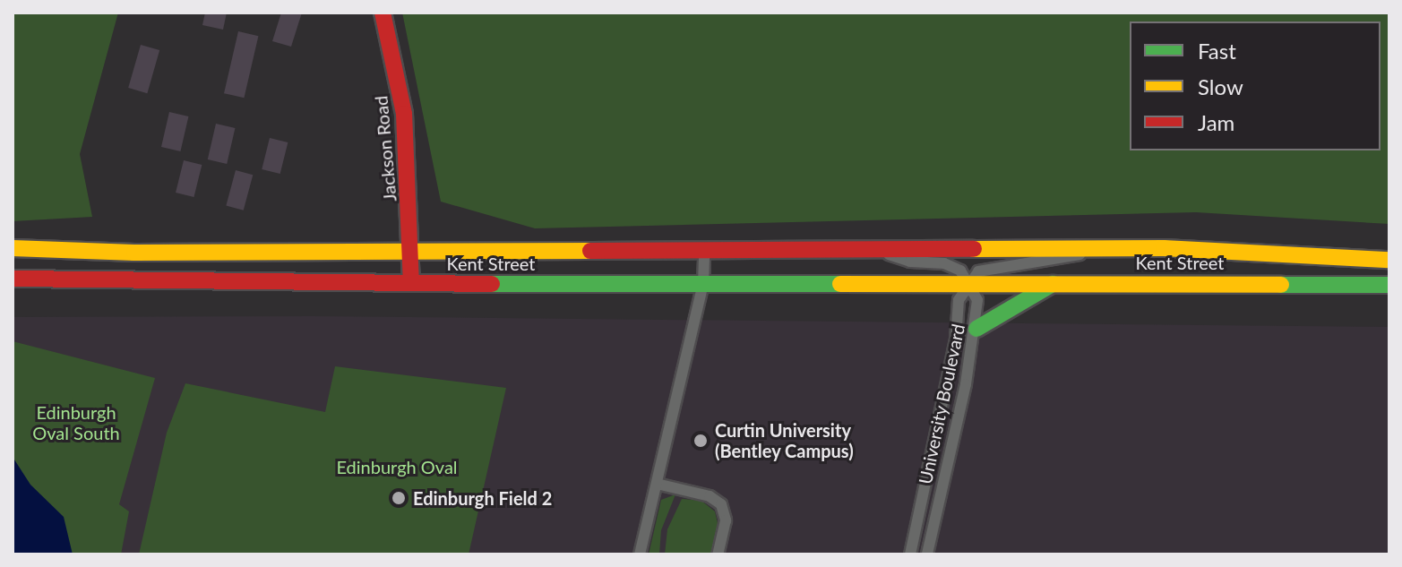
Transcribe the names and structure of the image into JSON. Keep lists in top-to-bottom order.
{
  "streets": {
    "main road": ["Jackson Road", "Kent Street"],
    "street": ["University Boulevard"]
  },
  "crossings": [
    ["Jackson Road", "Kent Street"],
    ["Kent Street", "University Boulevard"]
  ],
  "parks": ["Edinburgh Oval South", "Edinburgh Oval"],
  "places": ["Curtin University (Bentley Campus)", "Edinburgh Field 2"],
  "legend": ["Fast", "Slow", "Jam"]
}
